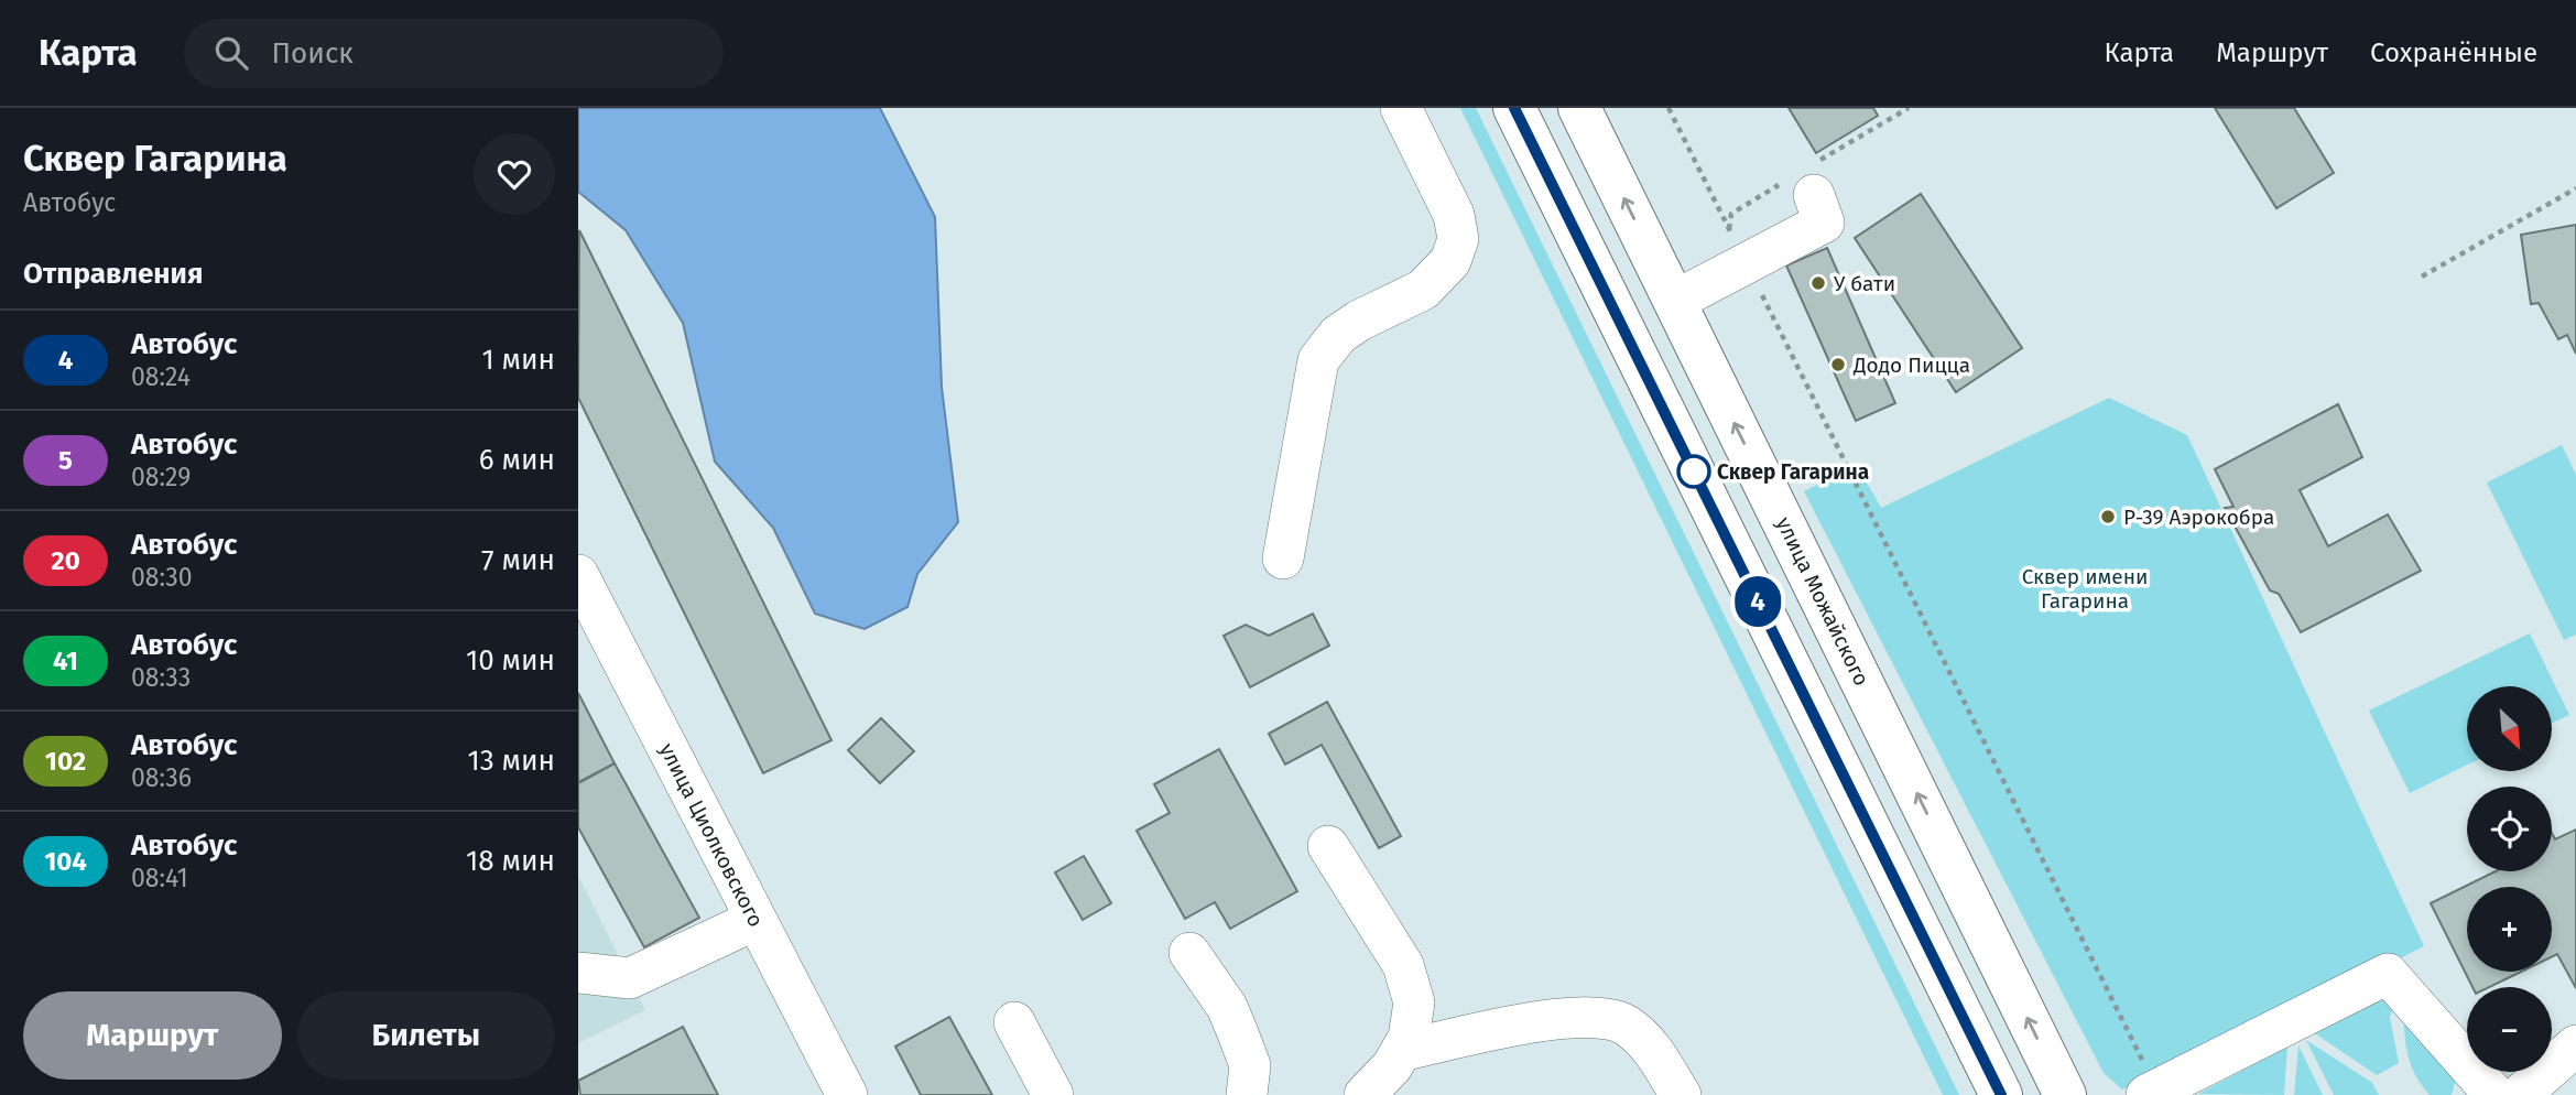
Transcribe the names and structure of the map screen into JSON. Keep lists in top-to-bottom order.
{
  "streets": {
    "main road": ["улица Можайского"],
    "street": ["улица Циолковского"]
  },
  "parks": ["Сквер имени Гагарина"],
  "places": [
    "У бати",
    "Додо Пицца",
    "Сквер Гагарина",
    "P-39 Аэрокобра"
  ],
  "lines": ["bus line 4"],
  "north": "bottom right",
  "page": {
    "header": "Карта",
    "search": "Поиск",
    "nav": ["Карта", "Маршрут", "Сохранённые"],
    "heading": [
      ["Сквер Гагарина", "Автобус"],
      "Отправления"
    ],
    "on_map": "4",
    "list": [
      {
        "mark": "4",
        "name": "Автобус",
        "note": "08:24",
        "value": "1 мин"
      },
      {
        "mark": "5",
        "name": "Автобус",
        "note": "08:29",
        "value": "6 мин"
      },
      {
        "mark": "20",
        "name": "Автобус",
        "note": "08:30",
        "value": "7 мин"
      },
      {
        "mark": "41",
        "name": "Автобус",
        "note": "08:33",
        "value": "10 мин"
      },
      {
        "mark": "102",
        "name": "Автобус",
        "note": "08:36",
        "value": "13 мин"
      },
      {
        "mark": "104",
        "name": "Автобус",
        "note": "08:41",
        "value": "18 мин"
      }
    ],
    "map_buttons": ["+", "−"],
    "buttons": ["Маршрут", "Билеты"]
  }
}
